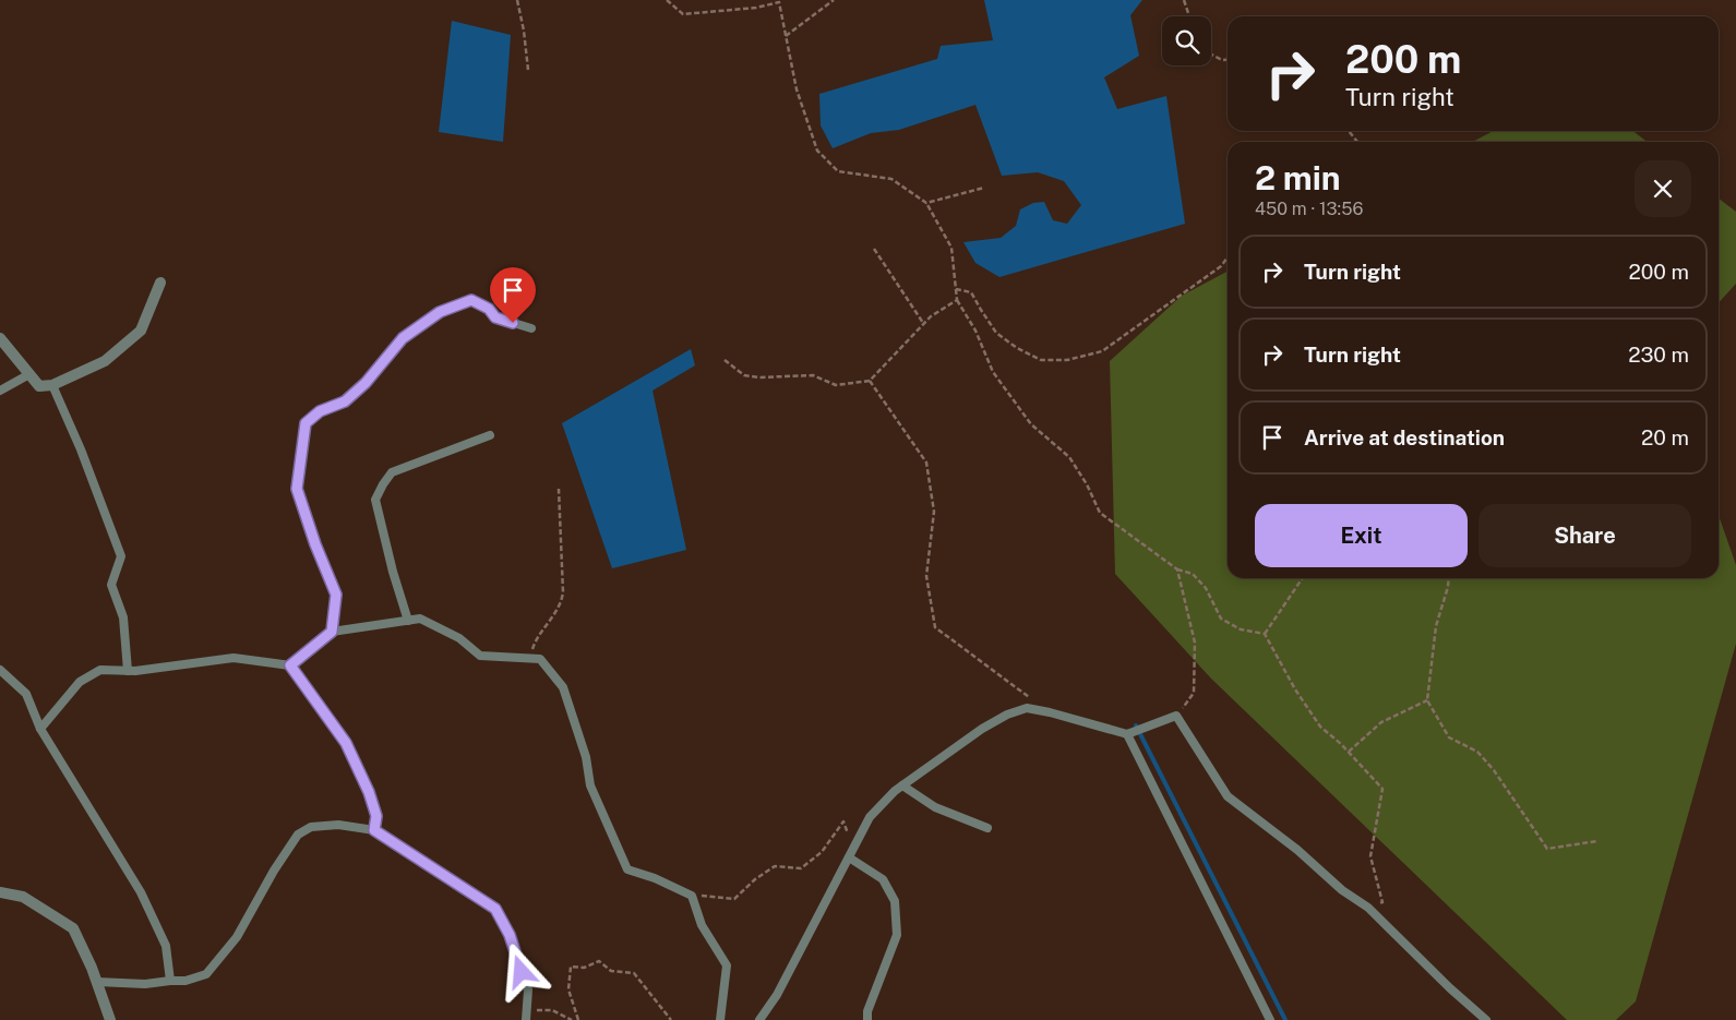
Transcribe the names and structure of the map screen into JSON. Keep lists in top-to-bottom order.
{
  "page": {
    "turn": ["200 m", "Turn right"],
    "heading": ["2 min", "450 m · 13:56"],
    "list": [
      {
        "name": "Turn right",
        "value": "200 m"
      },
      {
        "name": "Turn right",
        "value": "230 m"
      },
      {
        "name": "Arrive at destination",
        "value": "20 m"
      }
    ],
    "buttons": ["Exit", "Share"]
  }
}
